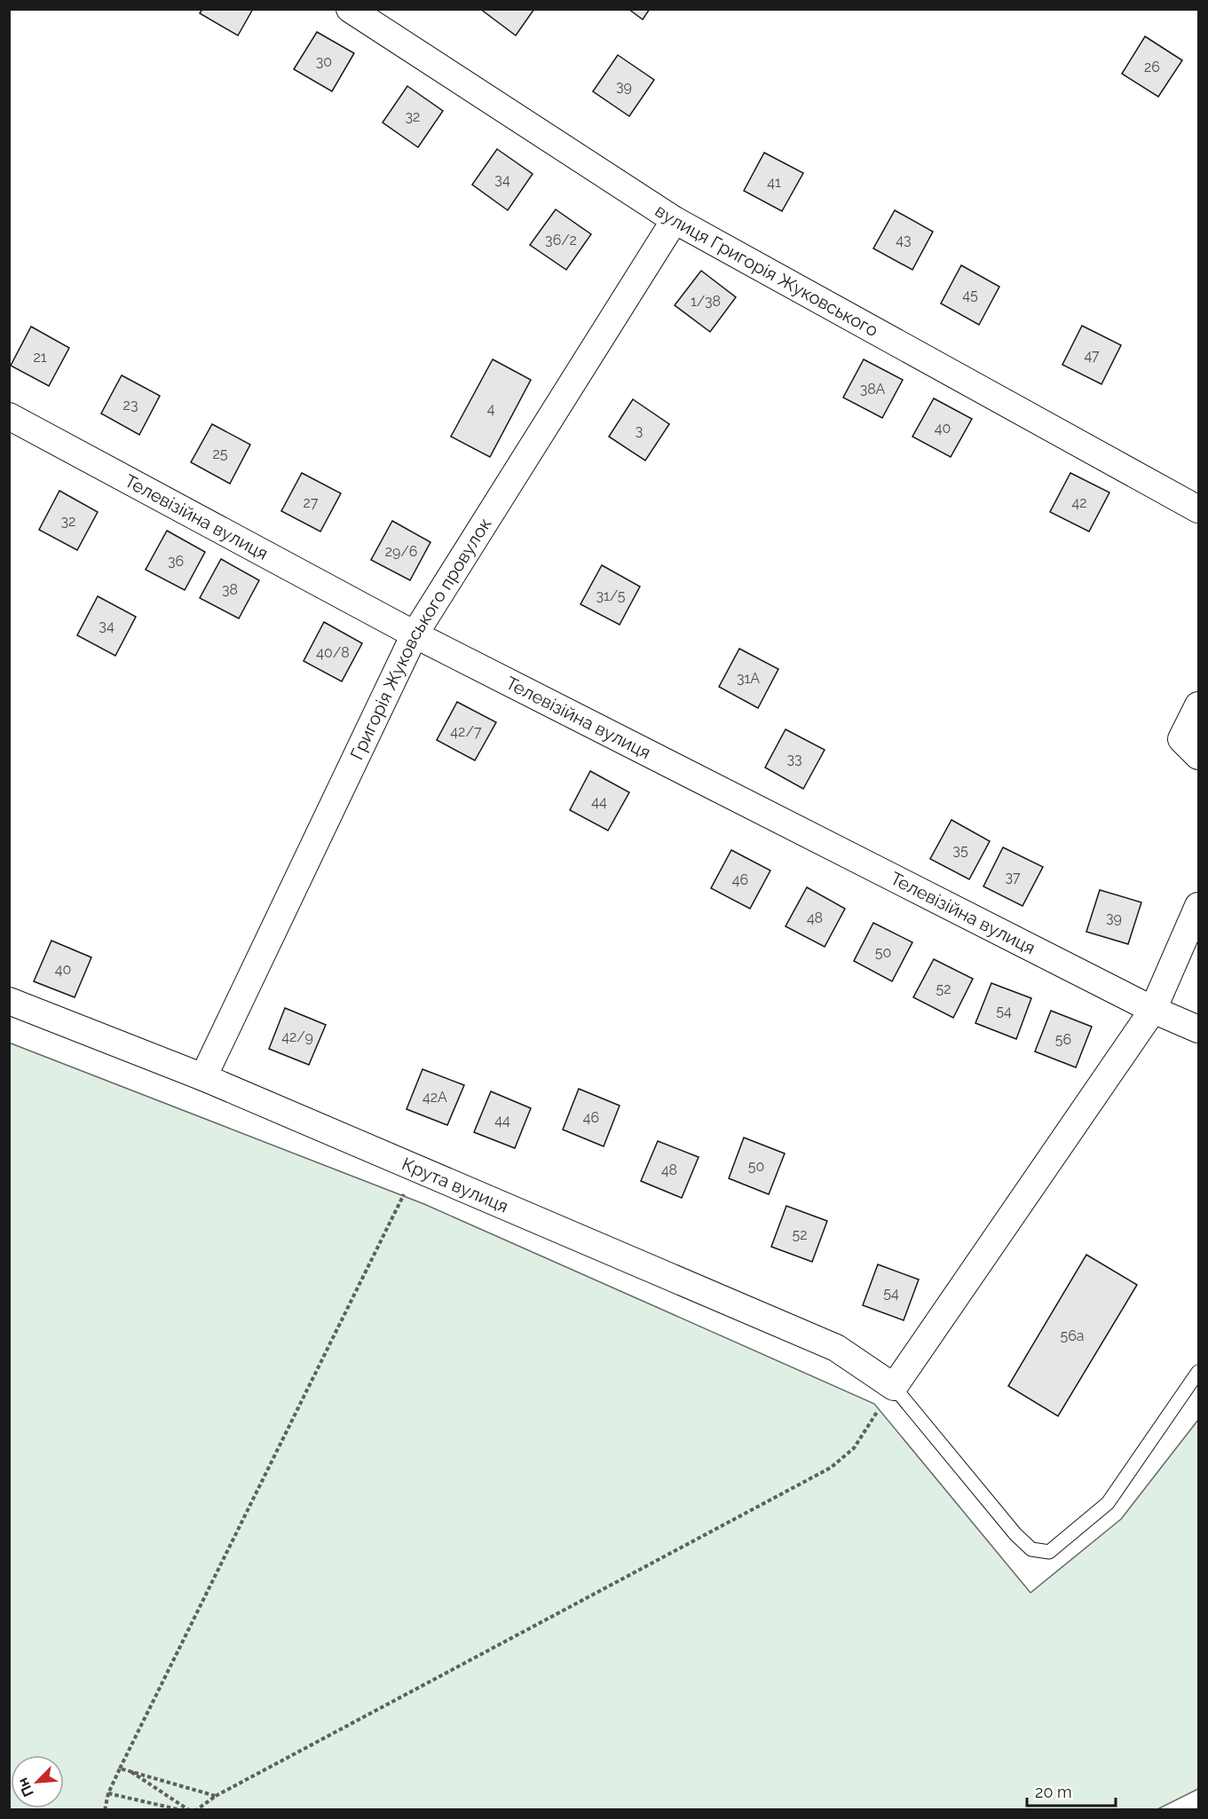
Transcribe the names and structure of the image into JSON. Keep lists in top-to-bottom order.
{
  "streets": {
    "street": [
      "вулиця Григорія Жуковського",
      "Телевізійна вулиця",
      "Григорія Жуковського провулок",
      "Крута вулиця"
    ]
  },
  "crossings": [
    ["вулиця Григорія Жуковського", "Григорія Жуковського провулок"],
    ["Телевізійна вулиця", "Григорія Жуковського провулок"],
    ["Григорія Жуковського провулок", "Крута вулиця"]
  ],
  "house_numbers": [
    "30",
    "26",
    "39",
    "32",
    "34",
    "41",
    "36/2",
    "43",
    "45",
    "1/38",
    "47",
    "21",
    "38А",
    "23",
    "4",
    "40",
    "3",
    "25",
    "27",
    "42",
    "32",
    "29/6",
    "36",
    "38",
    "31/5",
    "34",
    "40/8",
    "31А",
    "42/7",
    "33",
    "44",
    "35",
    "37",
    "46",
    "48",
    "39",
    "50",
    "40",
    "52",
    "54",
    "42/9",
    "56",
    "42А",
    "46",
    "44",
    "50",
    "48",
    "52",
    "54",
    "56а"
  ],
  "scale_bar": "20 m",
  "north": "bottom left"
}
